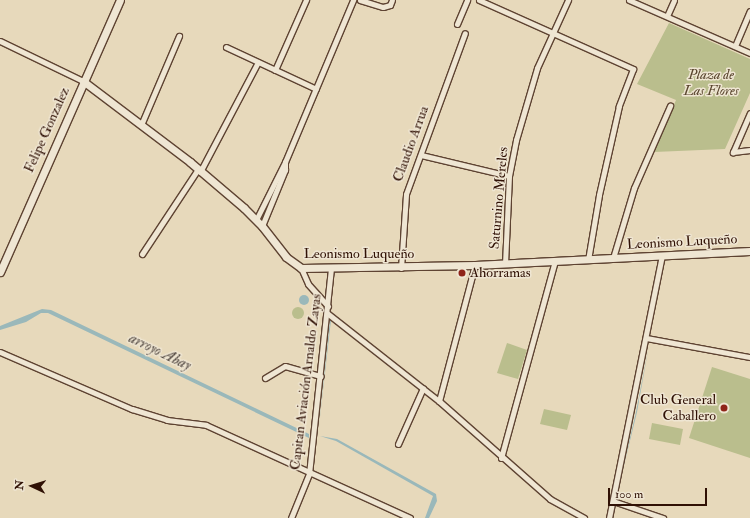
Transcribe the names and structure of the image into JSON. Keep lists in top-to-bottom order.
{
  "streets": {
    "street": [
      "Felipe Gonzalez",
      "Claudio Arrua",
      "Saturnino Mereles",
      "Leonismo Luqueño",
      "Capitan Aviación Arnaldo Zayas"
    ]
  },
  "crossings": [
    ["Felipe Gonzalez", "Leonismo Luqueño"],
    ["Claudio Arrua", "Leonismo Luqueño"],
    ["Saturnino Mereles", "Leonismo Luqueño"],
    ["Leonismo Luqueño", "Capitan Aviación Arnaldo Zayas"]
  ],
  "water": ["arroyo Abay"],
  "parks": ["Plaza de Las Flores"],
  "places": ["Ahorramas", "Club General Caballero"],
  "scale_bar": "100 m",
  "north": "left"
}
